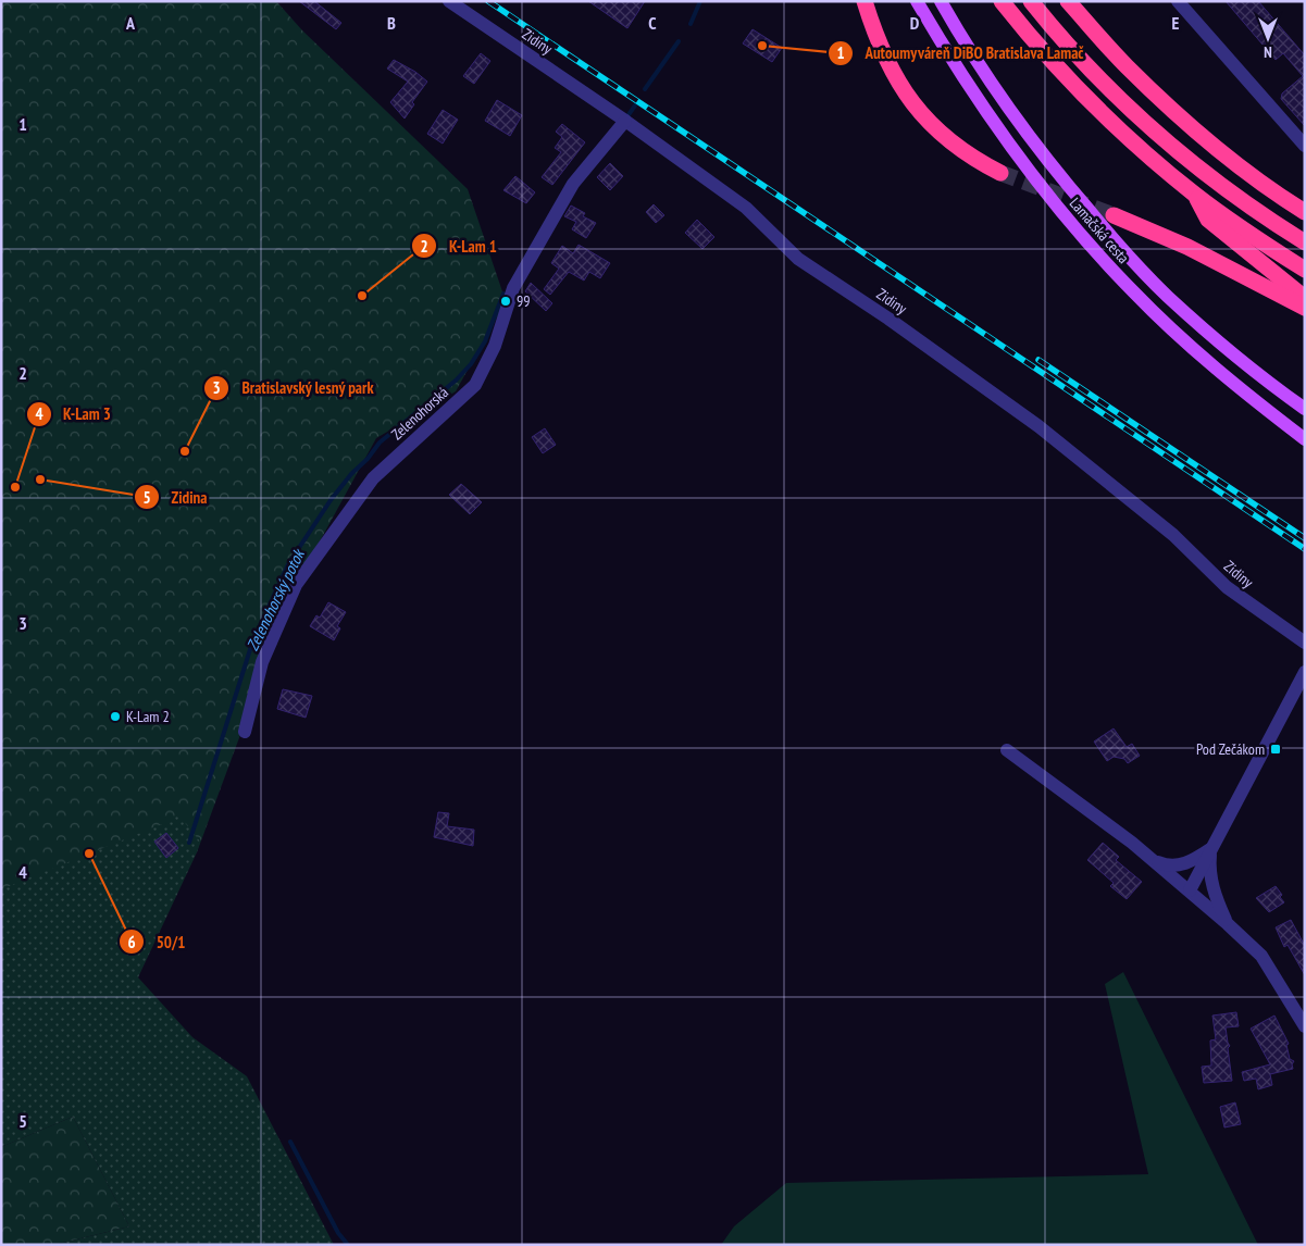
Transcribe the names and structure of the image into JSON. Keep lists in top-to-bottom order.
{
  "streets": {
    "main road": ["Lamačská cesta"],
    "street": ["Zidiny", "Zelenohorská"]
  },
  "crossings": [
    ["Zidiny", "Zelenohorská"]
  ],
  "water": ["Zelenohorský potok"],
  "places": {
    "other": [
      "Autoumyváreň DiBO Bratislava Lamač",
      "K-Lam 1",
      "99",
      "Bratislavský lesný park",
      "Zidina",
      "K-Lam 3",
      "K-Lam 2",
      "50/1"
    ],
    "transit": ["Pod Zečákom"]
  },
  "north": "bottom",
  "grid": {
    "columns": [
      "A",
      "B",
      "C",
      "D",
      "E"
    ],
    "rows": [
      "1",
      "2",
      "3",
      "4",
      "5"
    ]
  }
}
